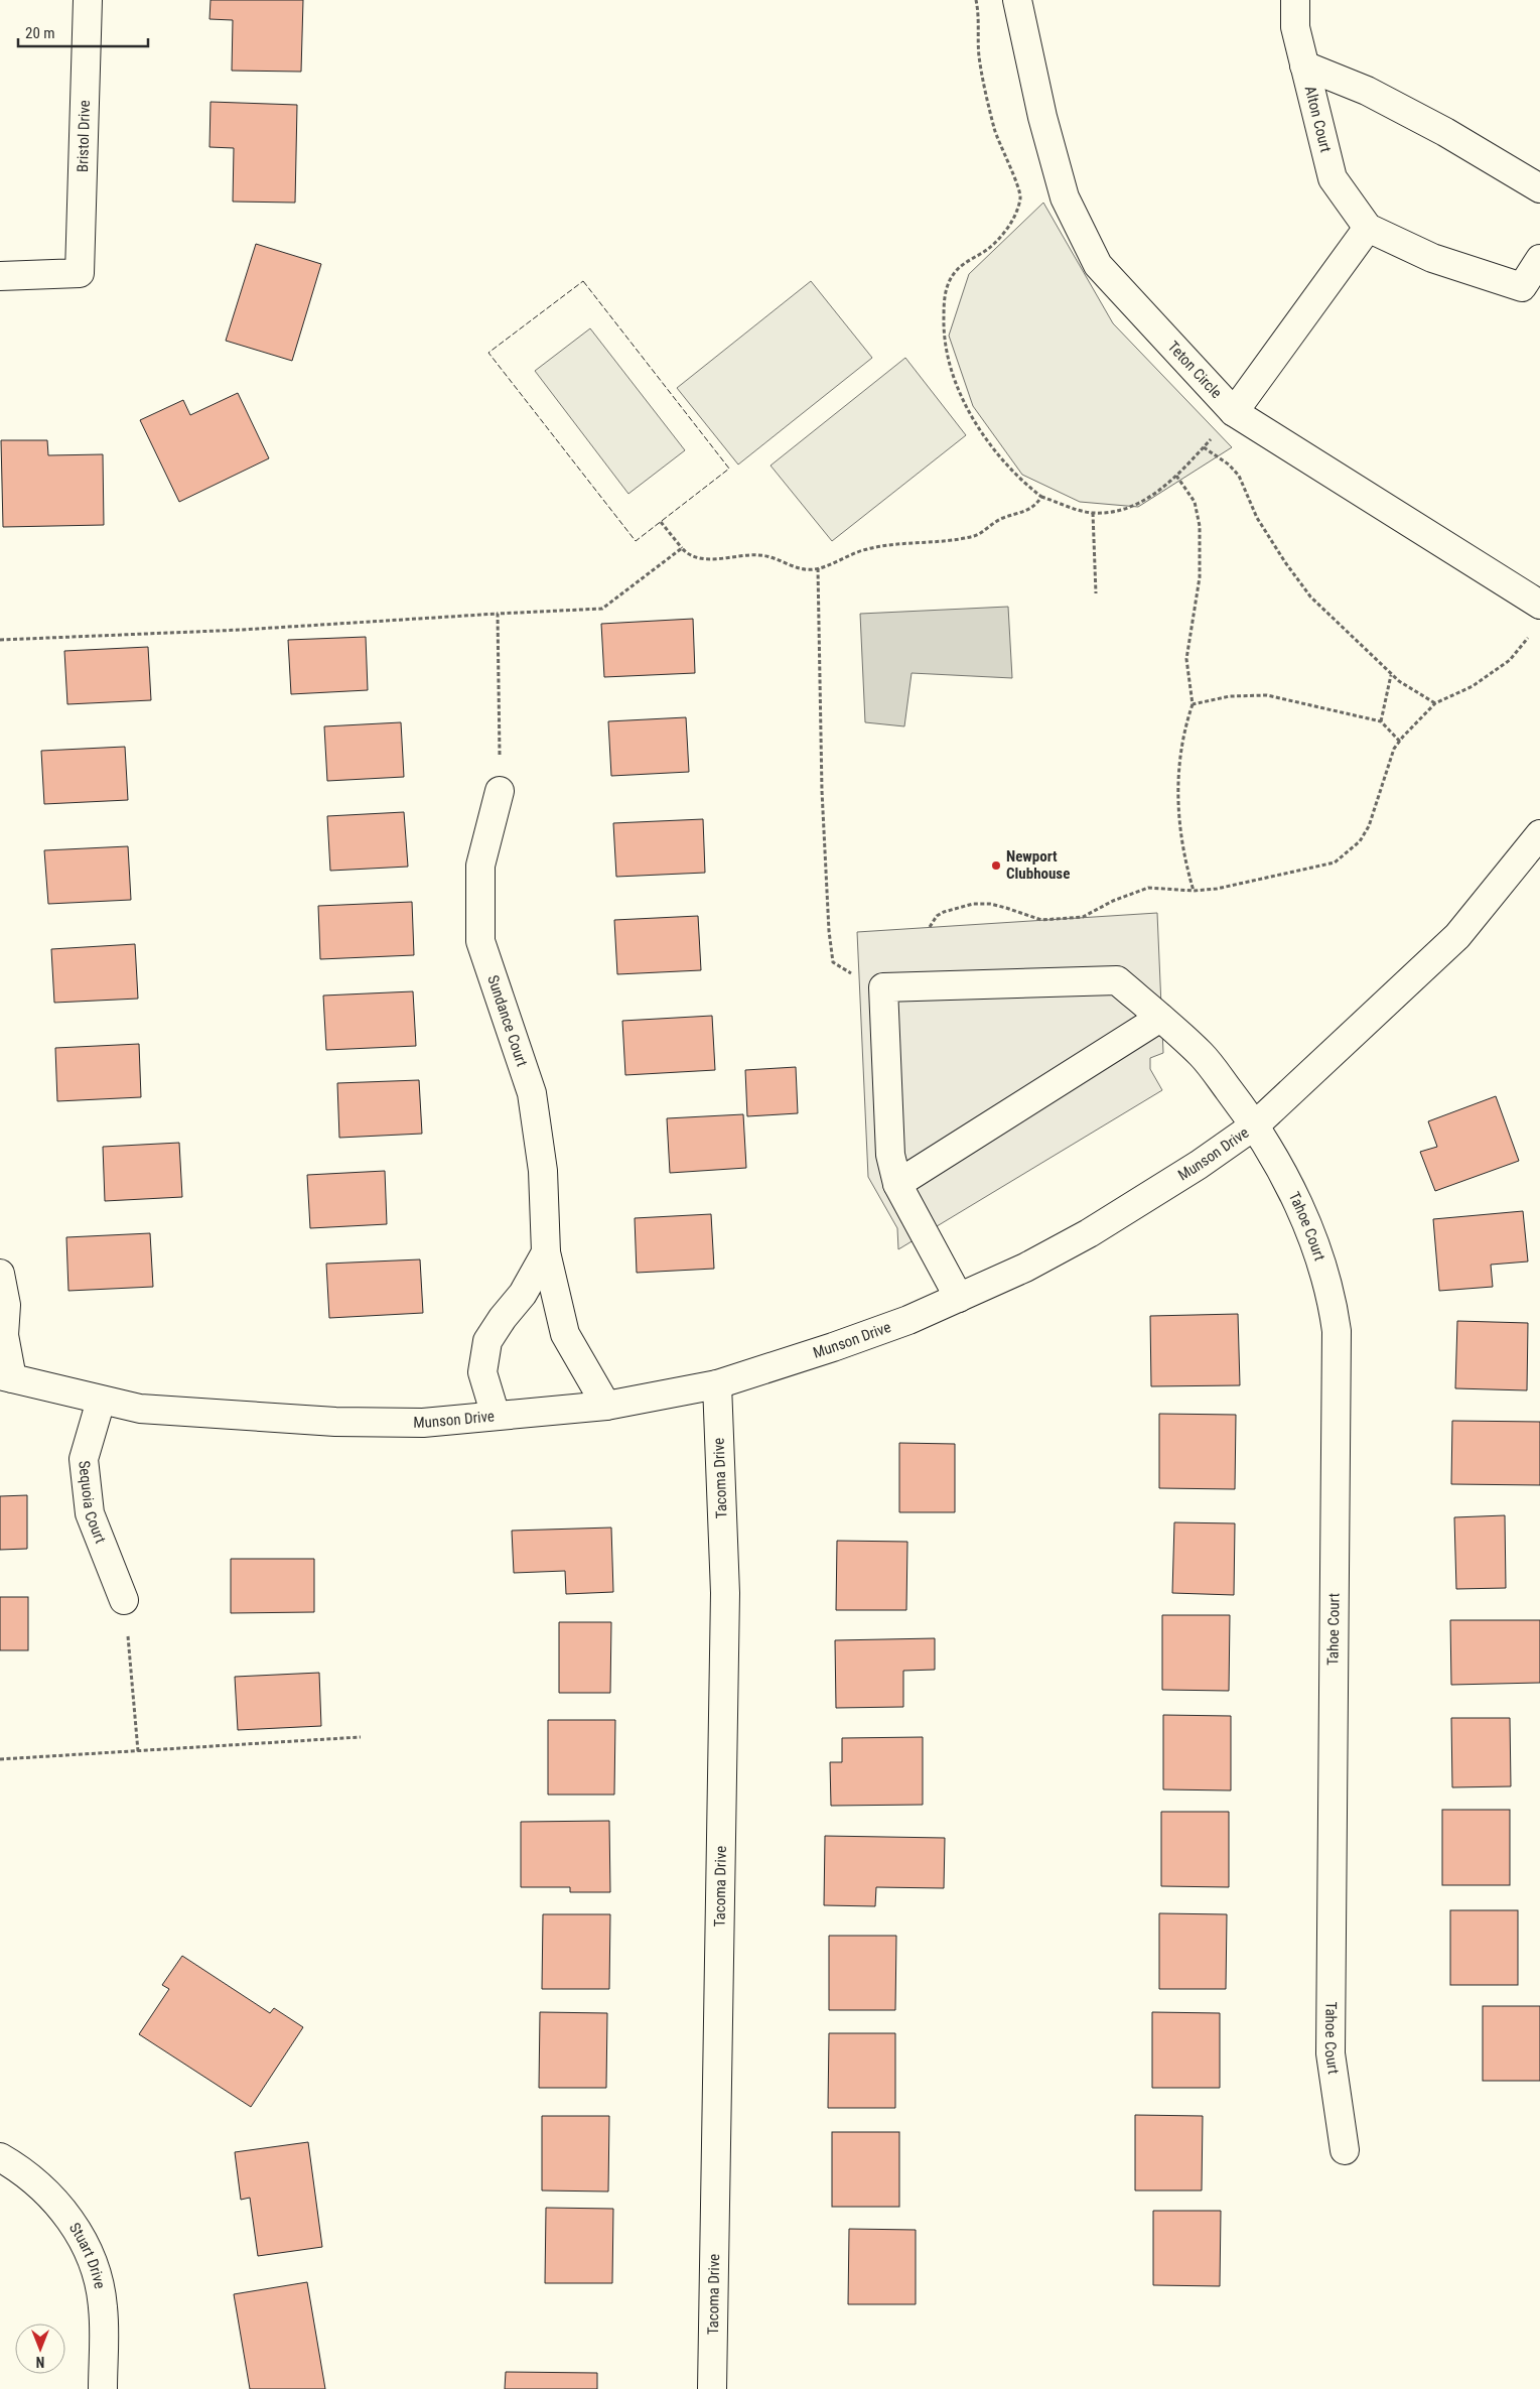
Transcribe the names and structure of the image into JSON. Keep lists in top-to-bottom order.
{
  "streets": {
    "street": [
      "Alton Court",
      "Bristol Drive",
      "Teton Circle",
      "Sundance Court",
      "Munson Drive",
      "Tahoe Court",
      "Tacoma Drive",
      "Sequoia Court",
      "Stuart Drive"
    ]
  },
  "crossings": [
    ["Sundance Court", "Munson Drive"],
    ["Munson Drive", "Tahoe Court"],
    ["Munson Drive", "Tacoma Drive"],
    ["Munson Drive", "Sequoia Court"]
  ],
  "places": ["Newport Clubhouse"],
  "scale_bar": "20 m",
  "north": "bottom"
}
